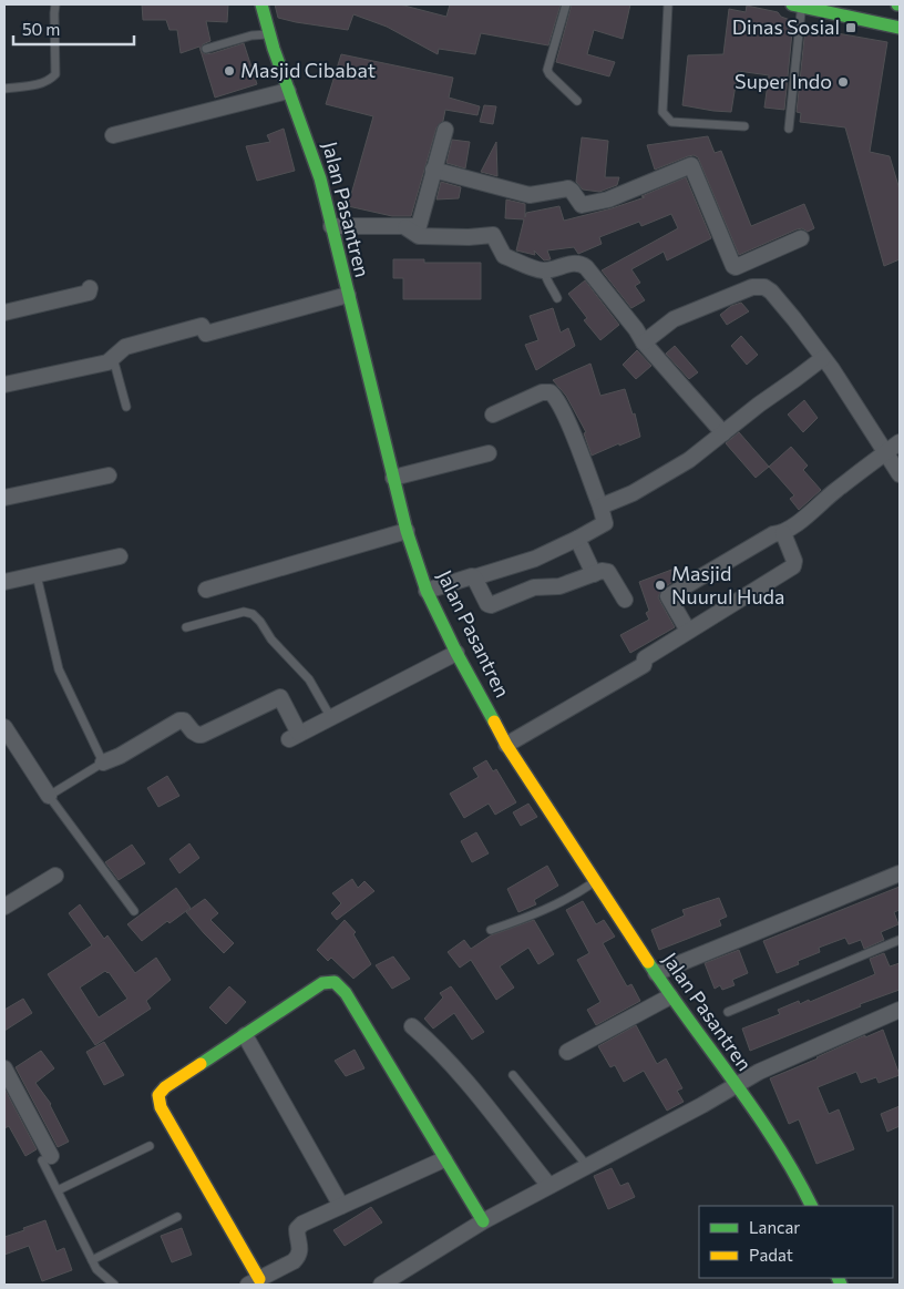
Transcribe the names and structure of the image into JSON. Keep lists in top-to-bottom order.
{
  "streets": {
    "main road": ["Jalan Pasantren"]
  },
  "places": {
    "transit": ["Dinas Sosial"],
    "other": ["Masjid Cibabat", "Super Indo", "Masjid Nuurul Huda"]
  },
  "legend": ["Lancar", "Padat"],
  "scale_bar": "50 m"
}
